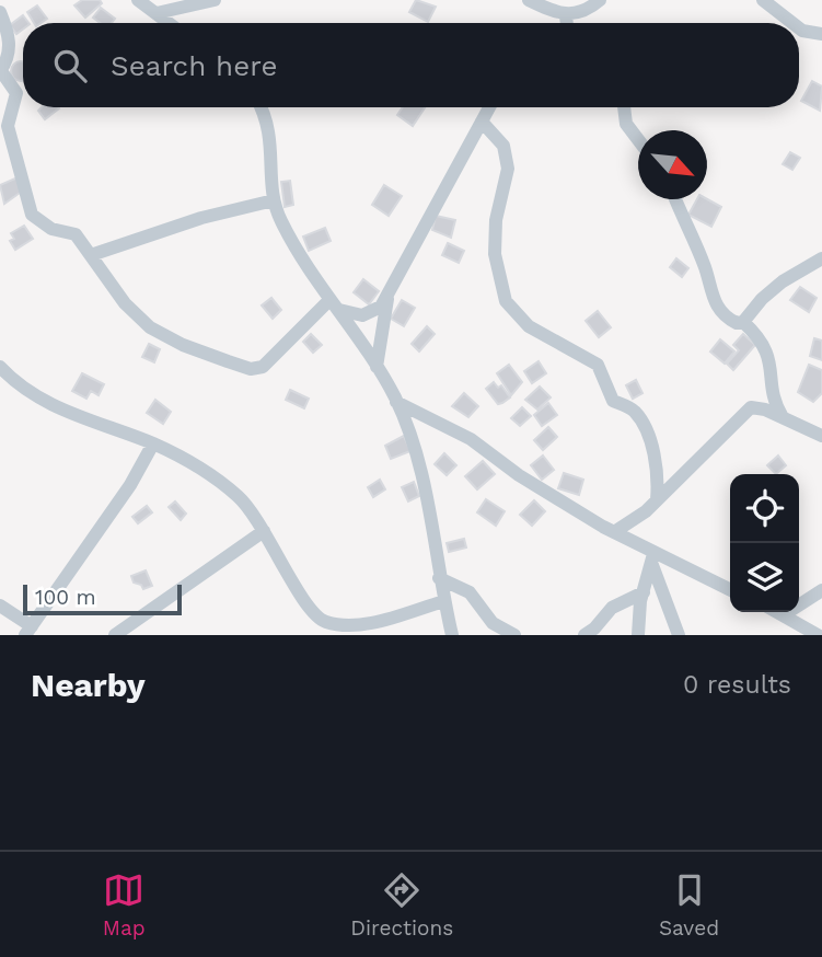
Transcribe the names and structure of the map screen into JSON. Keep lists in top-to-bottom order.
{
  "scale_bar": "100 m",
  "north": "bottom right",
  "page": {
    "search": "Search here",
    "scale": "100 m",
    "heading": ["Nearby", "0 results"],
    "nav": ["Map", "Directions", "Saved"]
  }
}
